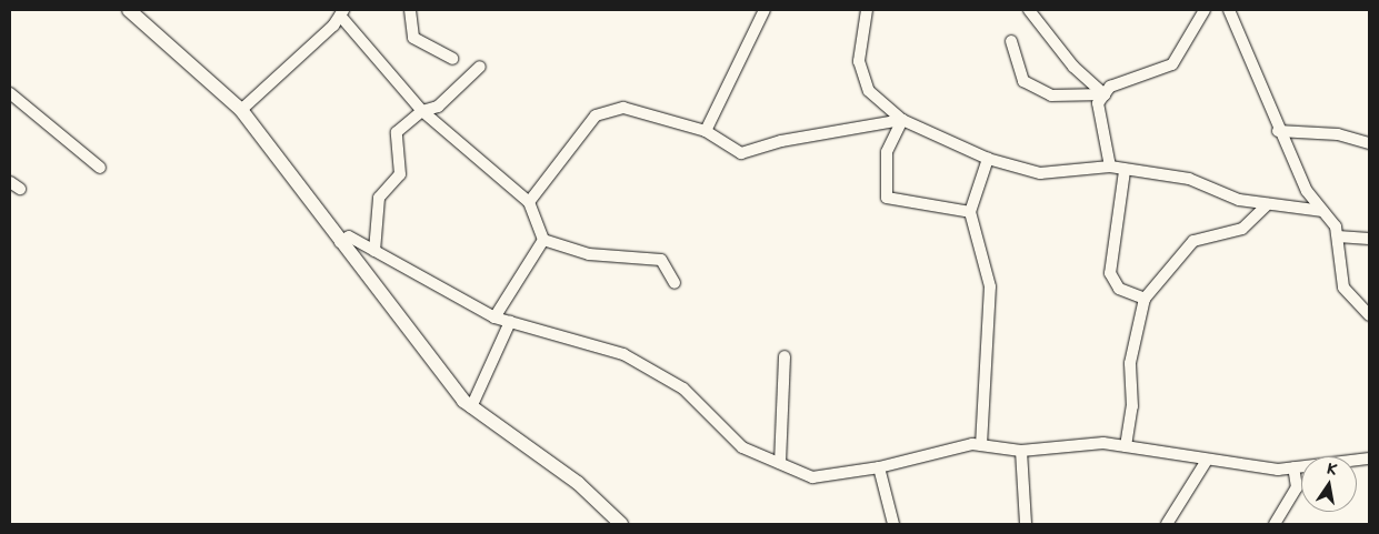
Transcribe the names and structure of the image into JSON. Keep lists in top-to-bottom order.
{
  "north": "top"
}
